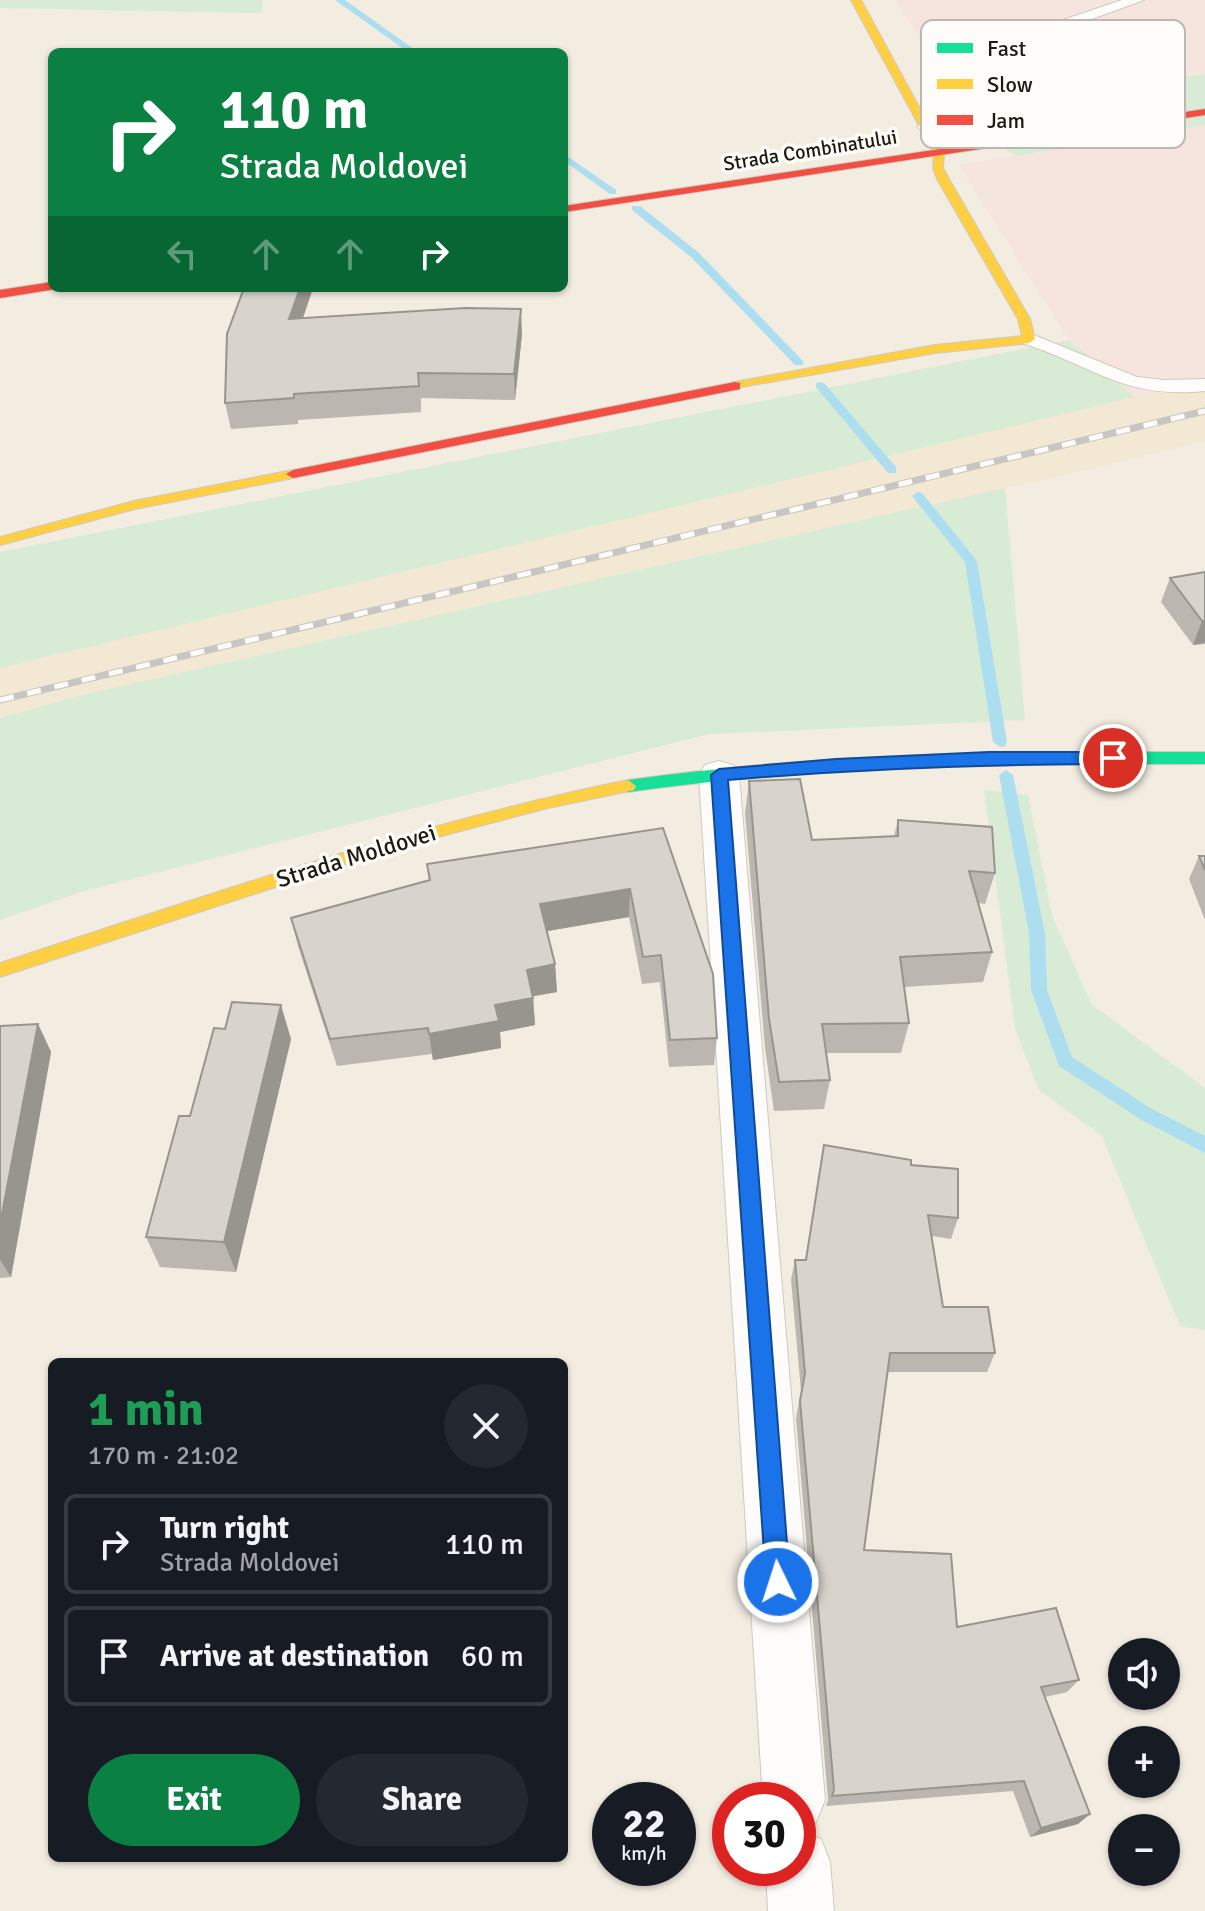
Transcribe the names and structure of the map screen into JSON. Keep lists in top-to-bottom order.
{
  "streets": {
    "street": ["Strada Combinatului", "Strada Moldovei"]
  },
  "legend": ["Fast", "Slow", "Jam"],
  "page": {
    "turn": ["110 m", "Strada Moldovei"],
    "heading": ["1 min", "170 m · 21:02"],
    "list": [
      {
        "name": "Turn right",
        "note": "Strada Moldovei",
        "value": "110 m"
      },
      {
        "name": "Arrive at destination",
        "value": "60 m"
      }
    ],
    "map_buttons": ["+", "−"],
    "buttons": ["Exit", "Share"],
    "speed": "22 km/h",
    "limit": "30"
  }
}
